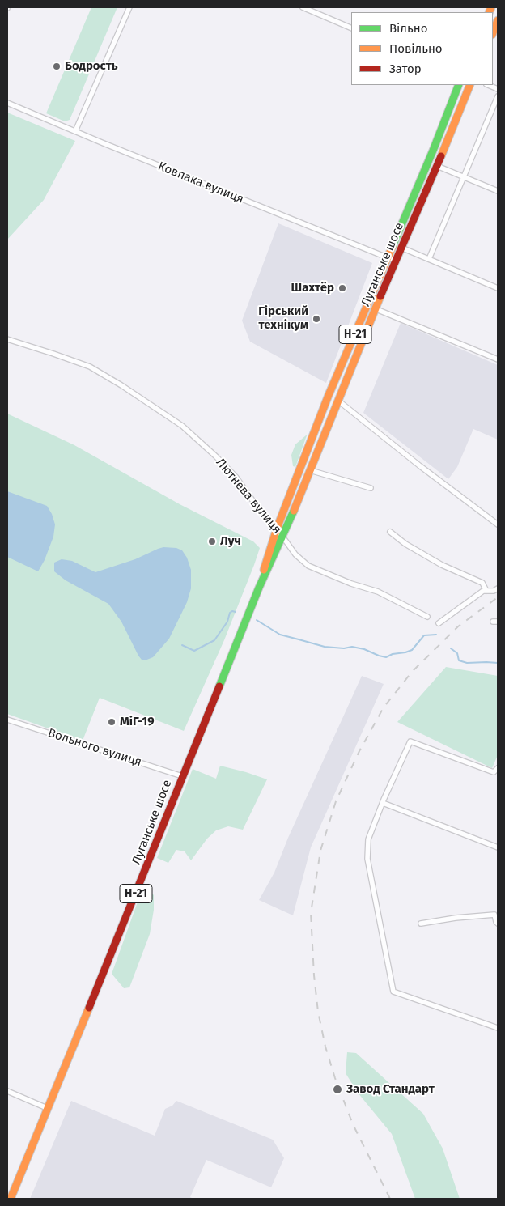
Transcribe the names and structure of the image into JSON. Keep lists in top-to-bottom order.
{
  "streets": {
    "main road": ["Луганське шосе", "Н-21"],
    "street": ["Ковпака вулиця", "Лютнева вулиця", "Вольного вулиця"]
  },
  "crossings": [
    ["Ковпака вулиця", "Луганське шосе"],
    ["Луганське шосе", "Лютнева вулиця"],
    ["Луганське шосе", "Вольного вулиця"]
  ],
  "places": [
    "Бодрость",
    "Шахтёр",
    "Гірський технікум",
    "Луч",
    "МіГ-19",
    "Завод Стандарт"
  ],
  "legend": ["Вільно", "Повільно", "Затор"]
}
